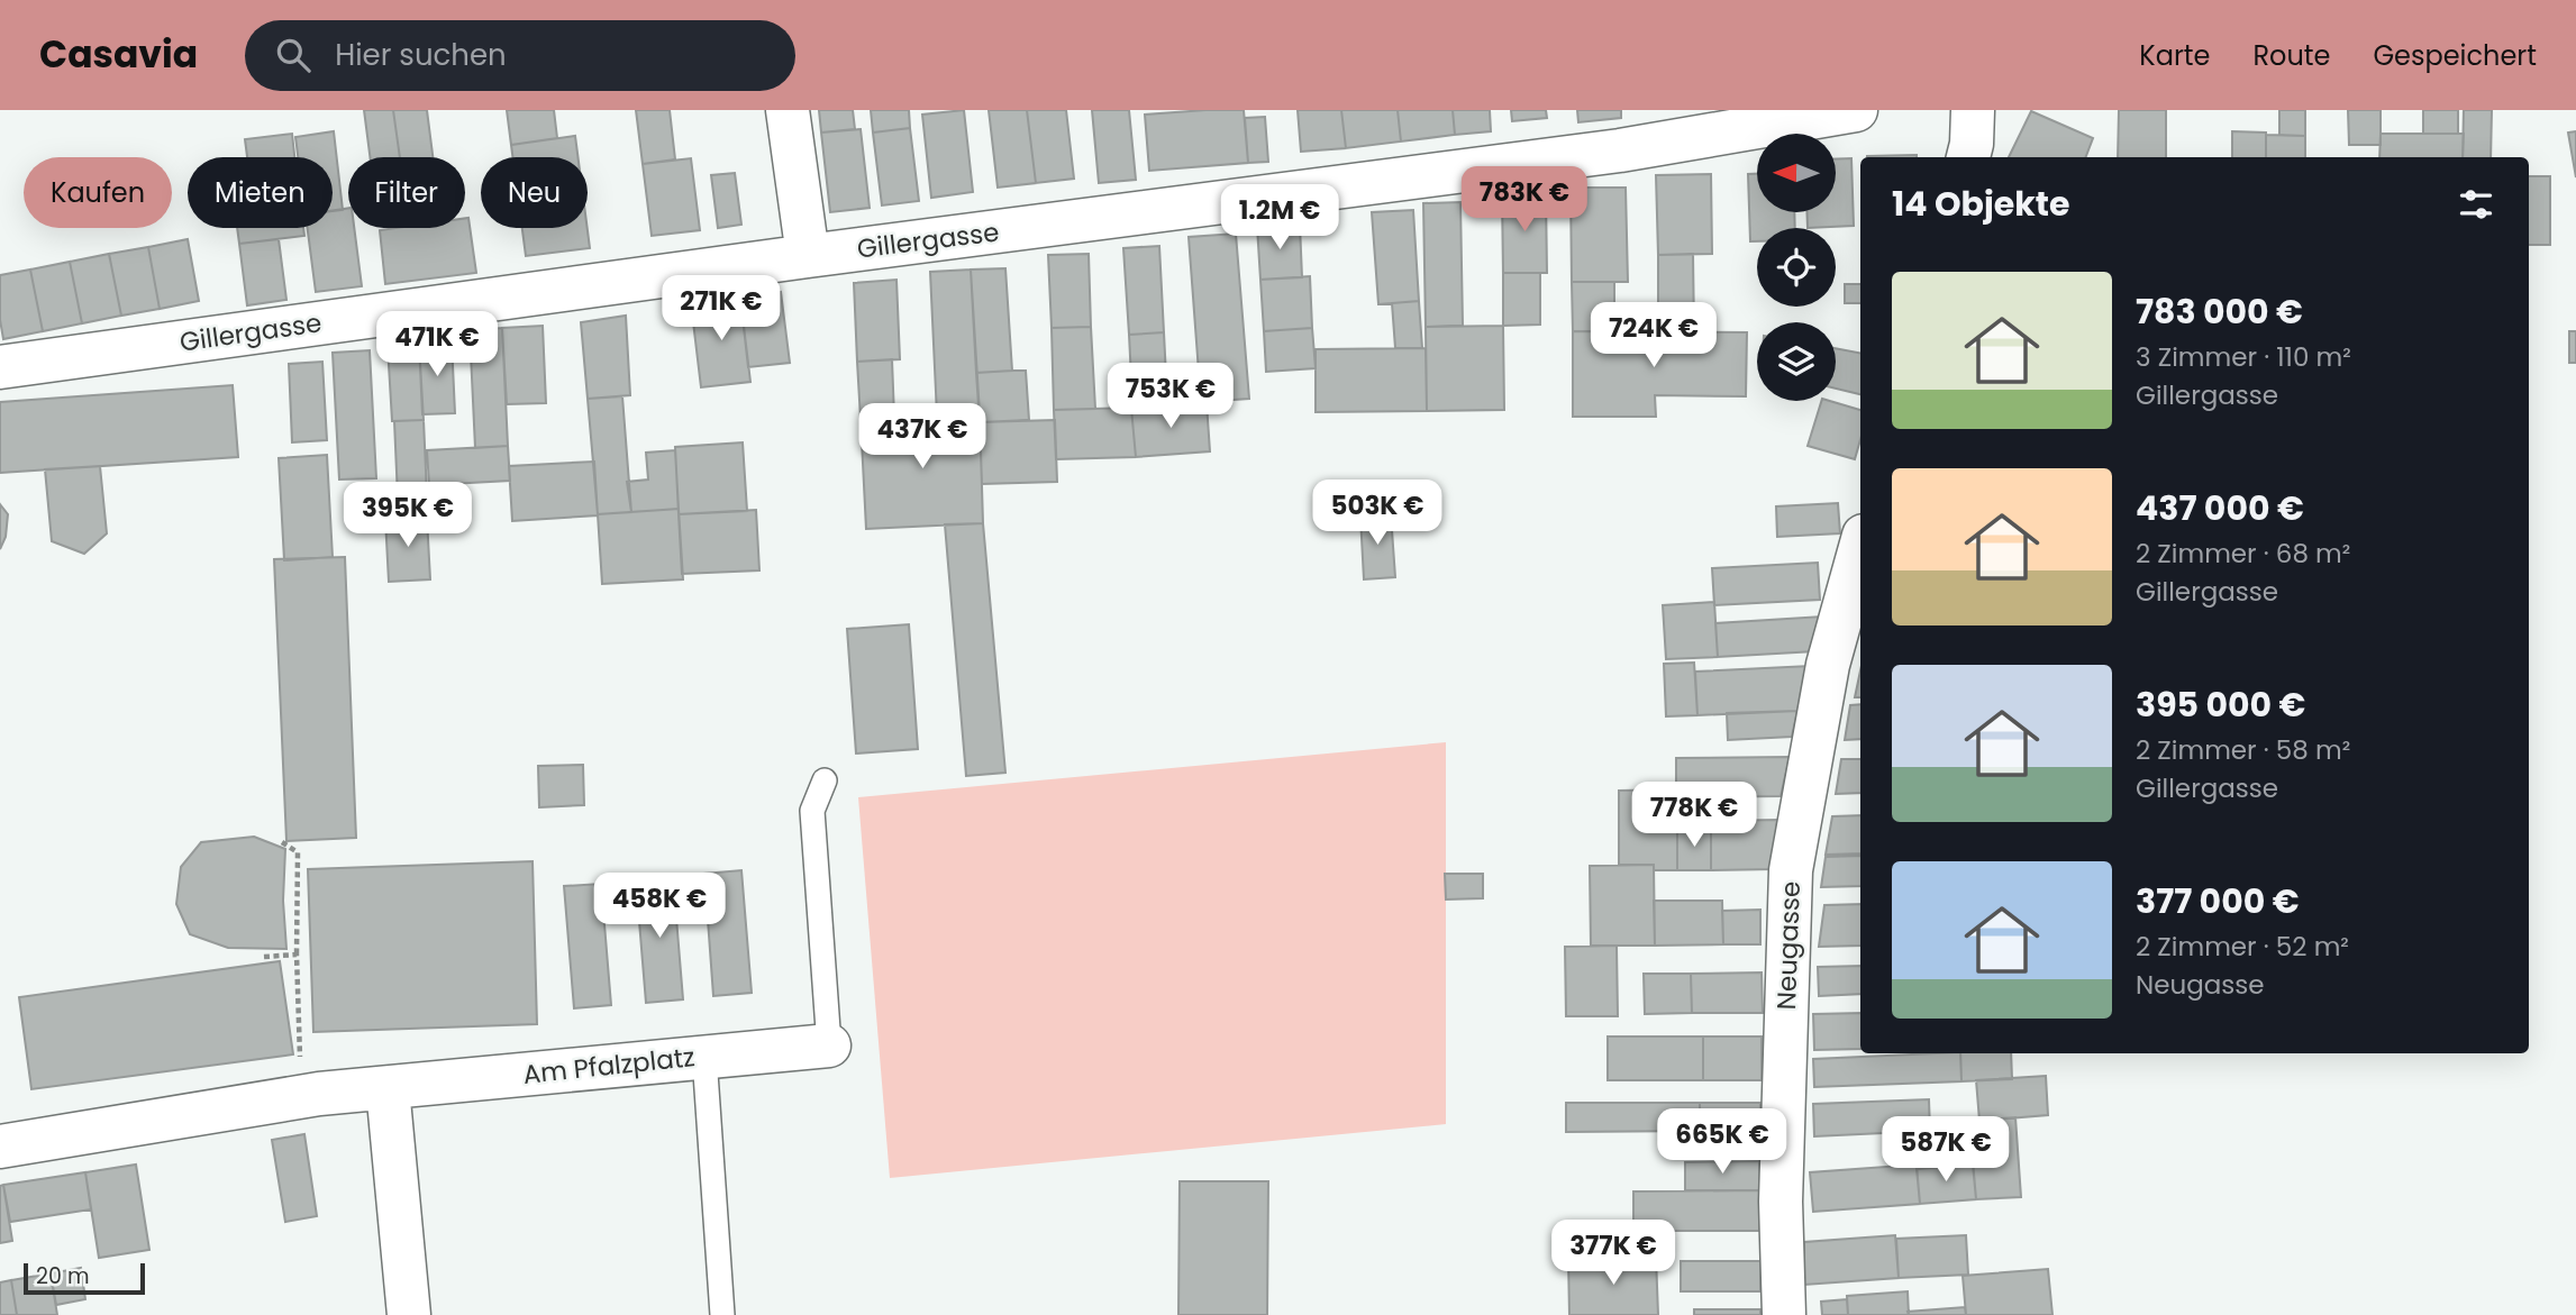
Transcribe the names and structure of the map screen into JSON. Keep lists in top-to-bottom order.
{
  "streets": {
    "street": ["Gillergasse", "Neugasse", "Am Pfalzplatz"]
  },
  "scale_bar": "20 m",
  "north": "left",
  "page": {
    "header": "Casavia",
    "search": "Hier suchen",
    "nav": ["Karte", "Route", "Gespeichert"],
    "chip": [
      "Kaufen",
      "Mieten",
      "Filter",
      "Neu"
    ],
    "heading": "14 Objekte",
    "price": [
      "783K €",
      "1.2M €",
      "271K €",
      "724K €",
      "471K €",
      "753K €",
      "437K €",
      "503K €",
      "395K €",
      "778K €",
      "458K €",
      "665K €",
      "587K €",
      "377K €"
    ],
    "list": [
      {
        "name": "783 000 €",
        "note": "3 Zimmer · 110 m² · Gillergasse"
      },
      {
        "name": "437 000 €",
        "note": "2 Zimmer · 68 m² · Gillergasse"
      },
      {
        "name": "395 000 €",
        "note": "2 Zimmer · 58 m² · Gillergasse"
      },
      {
        "name": "377 000 €",
        "note": "2 Zimmer · 52 m² · Neugasse"
      }
    ],
    "scale": "20 m"
  }
}
